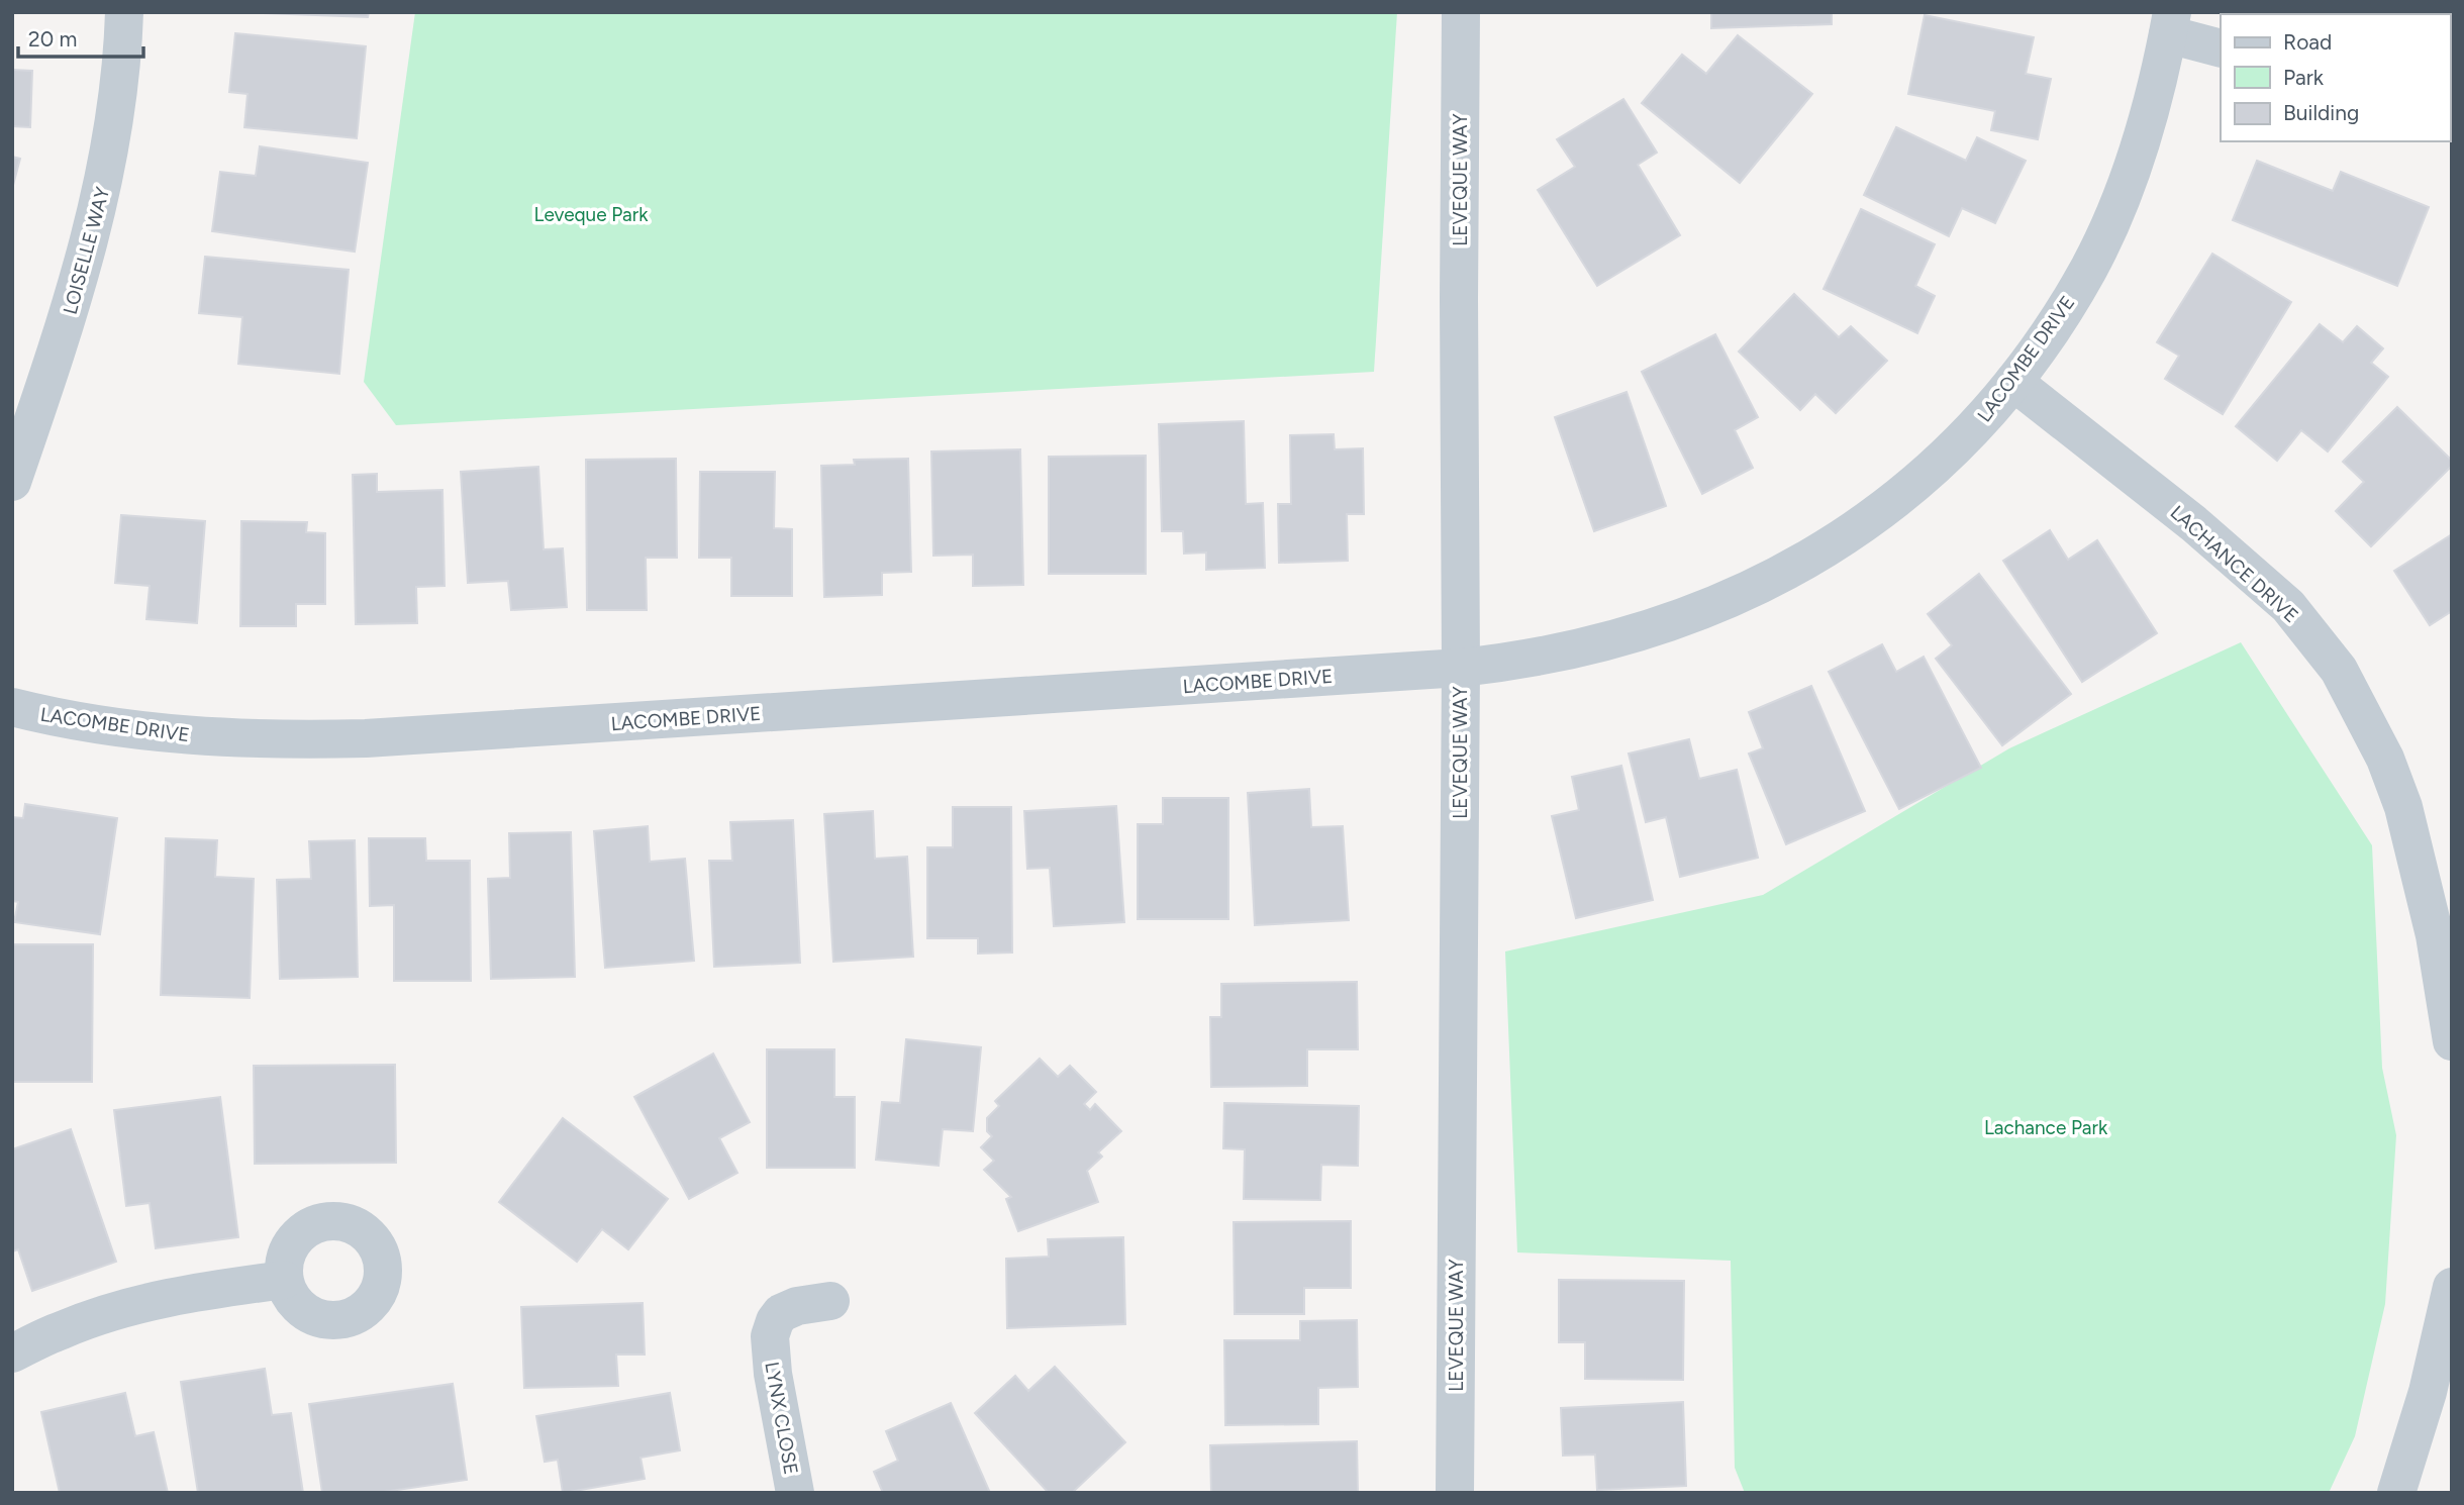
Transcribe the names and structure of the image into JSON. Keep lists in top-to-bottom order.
{
  "streets": {
    "street": [
      "LEVEQUE WAY",
      "LOISELLE WAY",
      "LACOMBE DRIVE",
      "LACHANCE DRIVE",
      "LYNX CLOSE"
    ]
  },
  "crossings": [
    ["LEVEQUE WAY", "LACOMBE DRIVE"],
    ["LACOMBE DRIVE", "LACHANCE DRIVE"]
  ],
  "parks": ["Leveque Park", "Lachance Park"],
  "legend": ["Road", "Park", "Building"],
  "scale_bar": "20 m"
}
